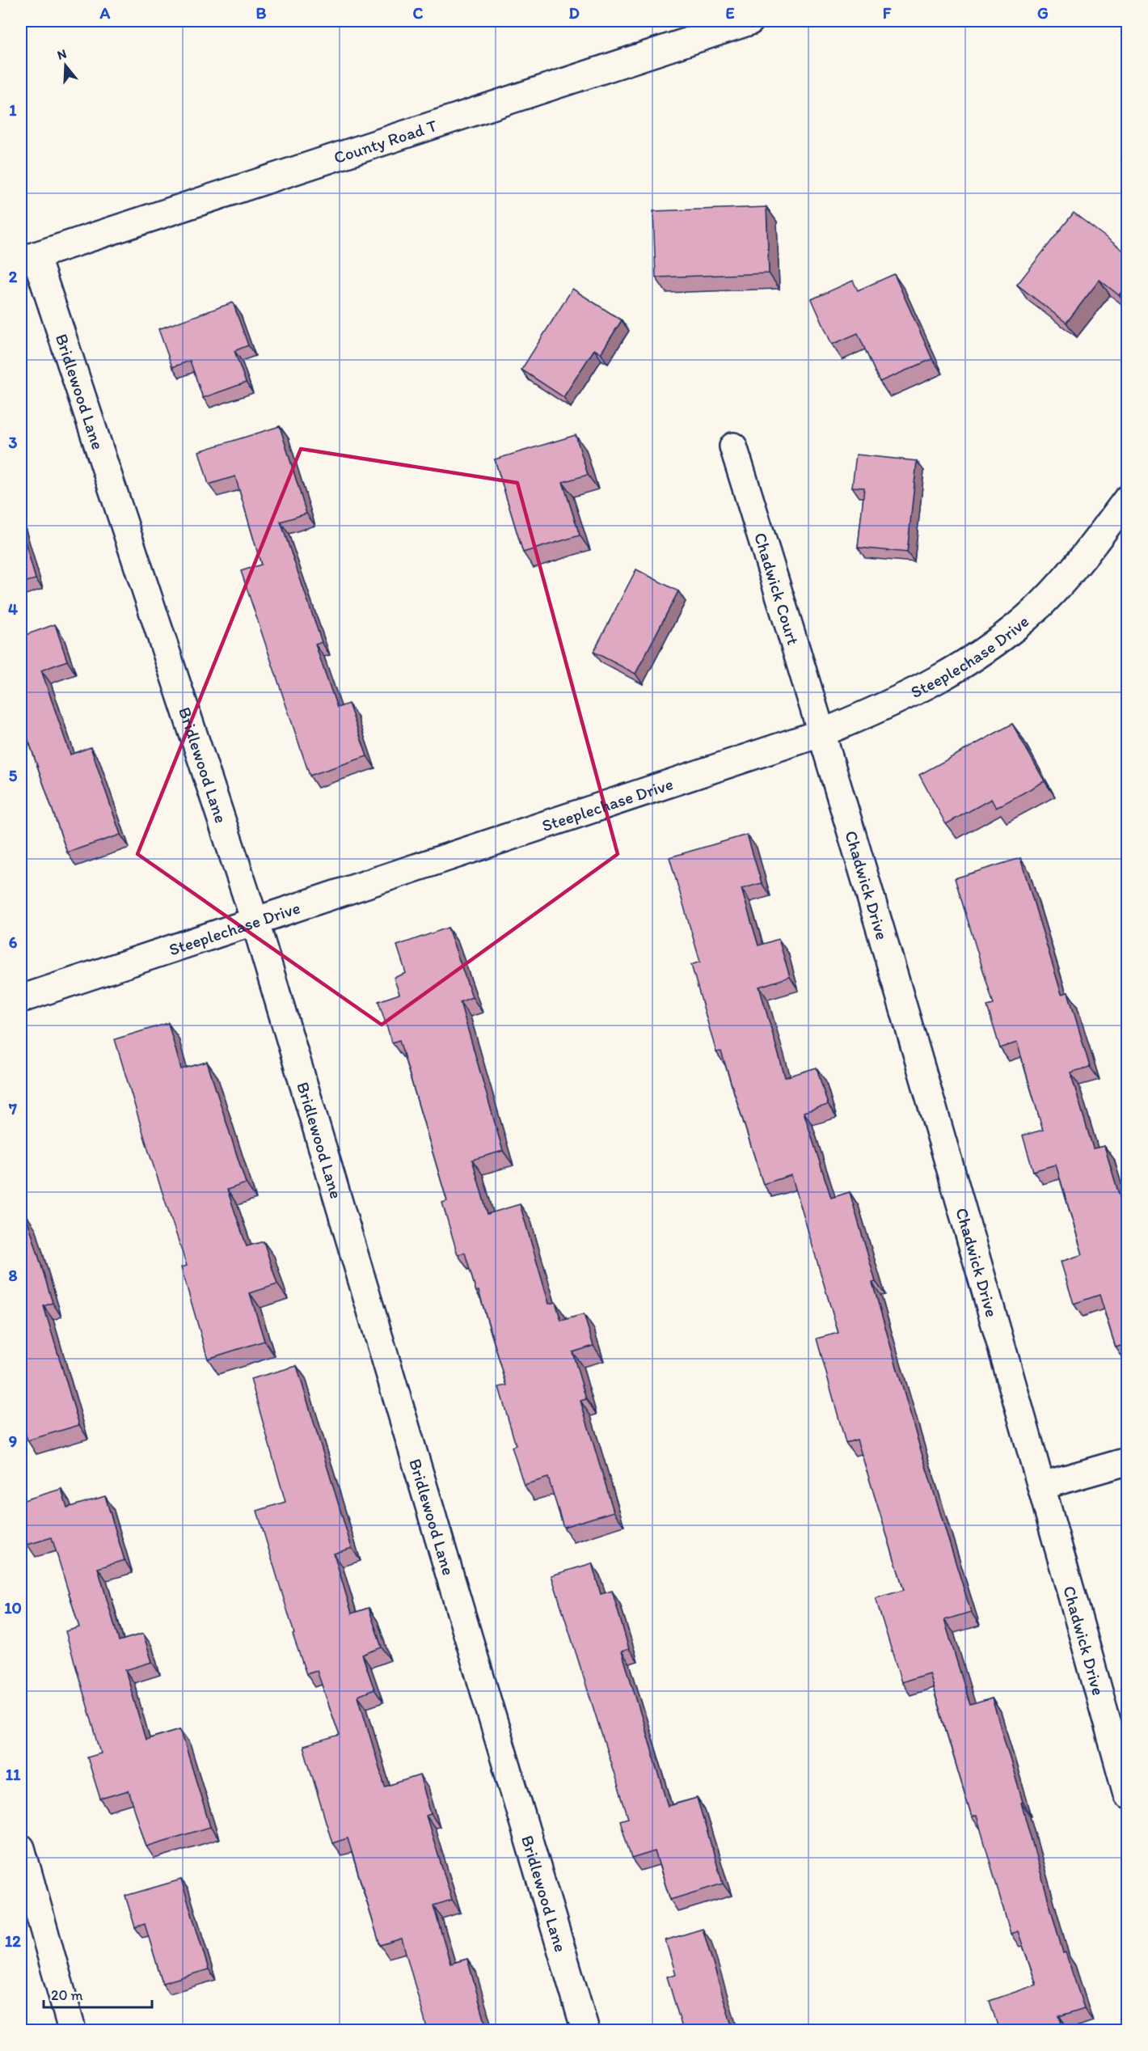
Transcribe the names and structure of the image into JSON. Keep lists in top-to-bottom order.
{
  "streets": {
    "street": [
      "County Road T",
      "Bridlewood Lane",
      "Chadwick Court",
      "Steeplechase Drive",
      "Chadwick Drive"
    ]
  },
  "crossings": [
    ["County Road T", "Bridlewood Lane"],
    ["Bridlewood Lane", "Steeplechase Drive"],
    ["Chadwick Court", "Steeplechase Drive"],
    ["Chadwick Court", "Chadwick Drive"],
    ["Steeplechase Drive", "Chadwick Drive"]
  ],
  "scale_bar": "20 m",
  "north": "top",
  "grid": {
    "columns": [
      "A",
      "B",
      "C",
      "D",
      "E",
      "F",
      "G"
    ],
    "rows": [
      "1",
      "2",
      "3",
      "4",
      "5",
      "6",
      "7",
      "8",
      "9",
      "10",
      "11",
      "12"
    ]
  }
}
